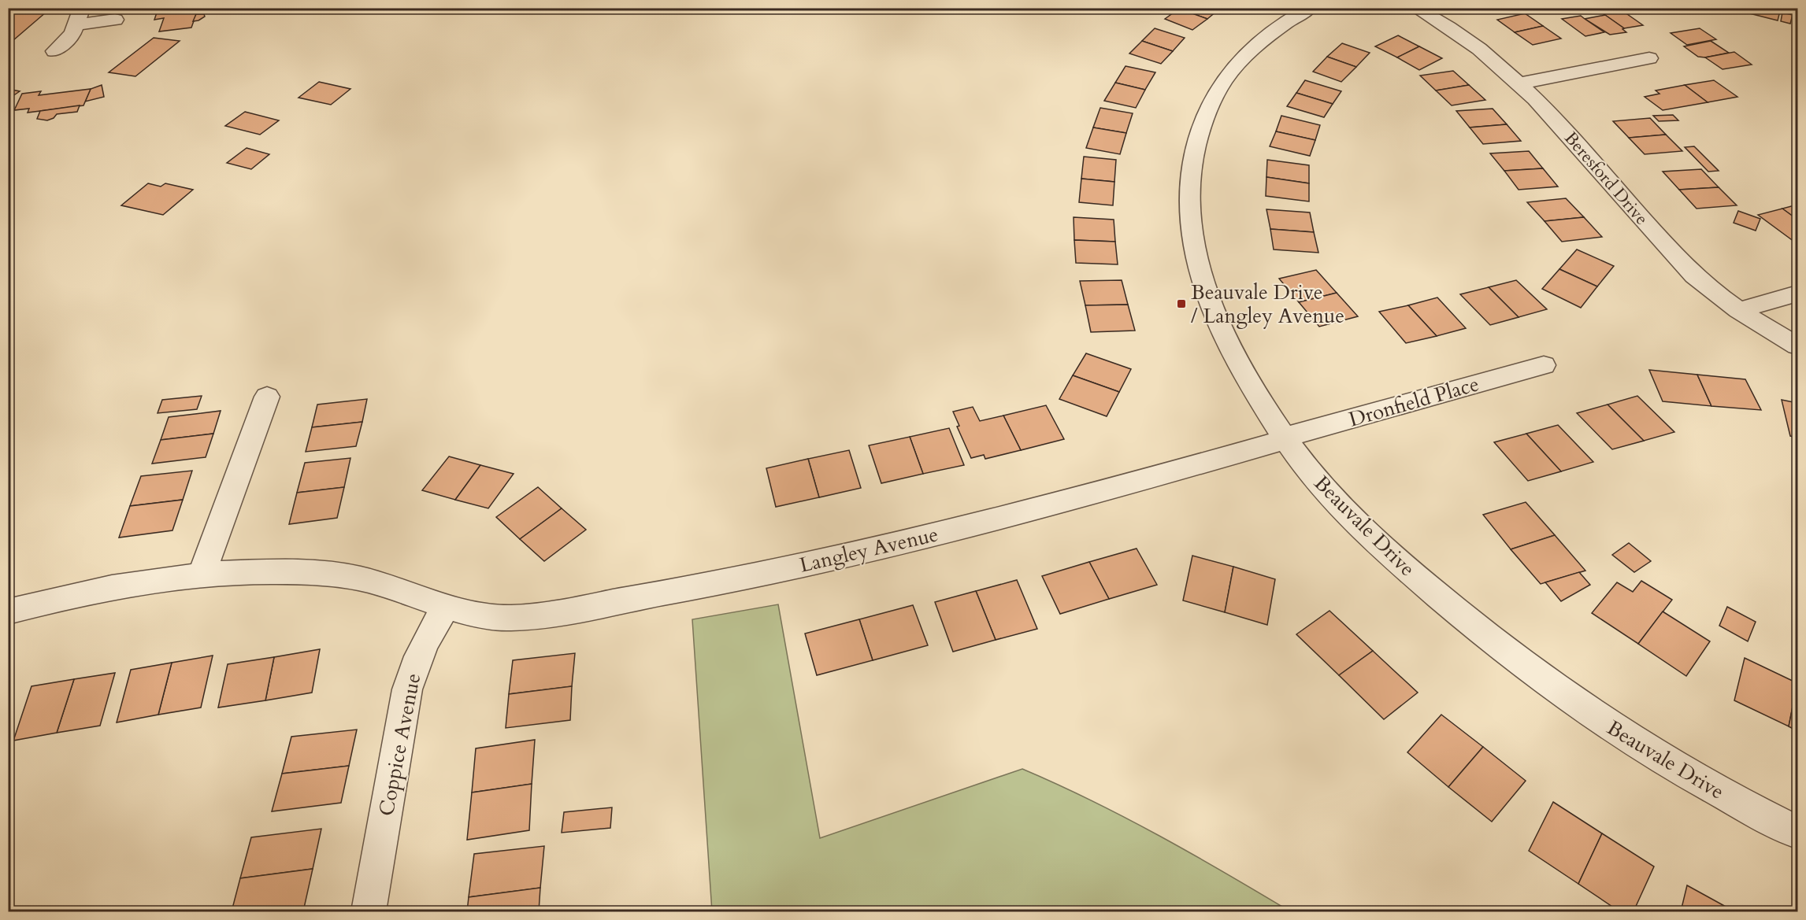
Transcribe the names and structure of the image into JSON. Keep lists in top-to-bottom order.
{
  "streets": {
    "street": [
      "Beresford Drive",
      "Dronfield Place",
      "Beauvale Drive",
      "Langley Avenue",
      "Coppice Avenue"
    ]
  },
  "crossings": [
    ["Dronfield Place", "Beauvale Drive"],
    ["Dronfield Place", "Langley Avenue"],
    ["Beauvale Drive", "Langley Avenue"],
    ["Langley Avenue", "Coppice Avenue"]
  ],
  "places": {
    "transit": ["Beauvale Drive / Langley Avenue"]
  }
}
